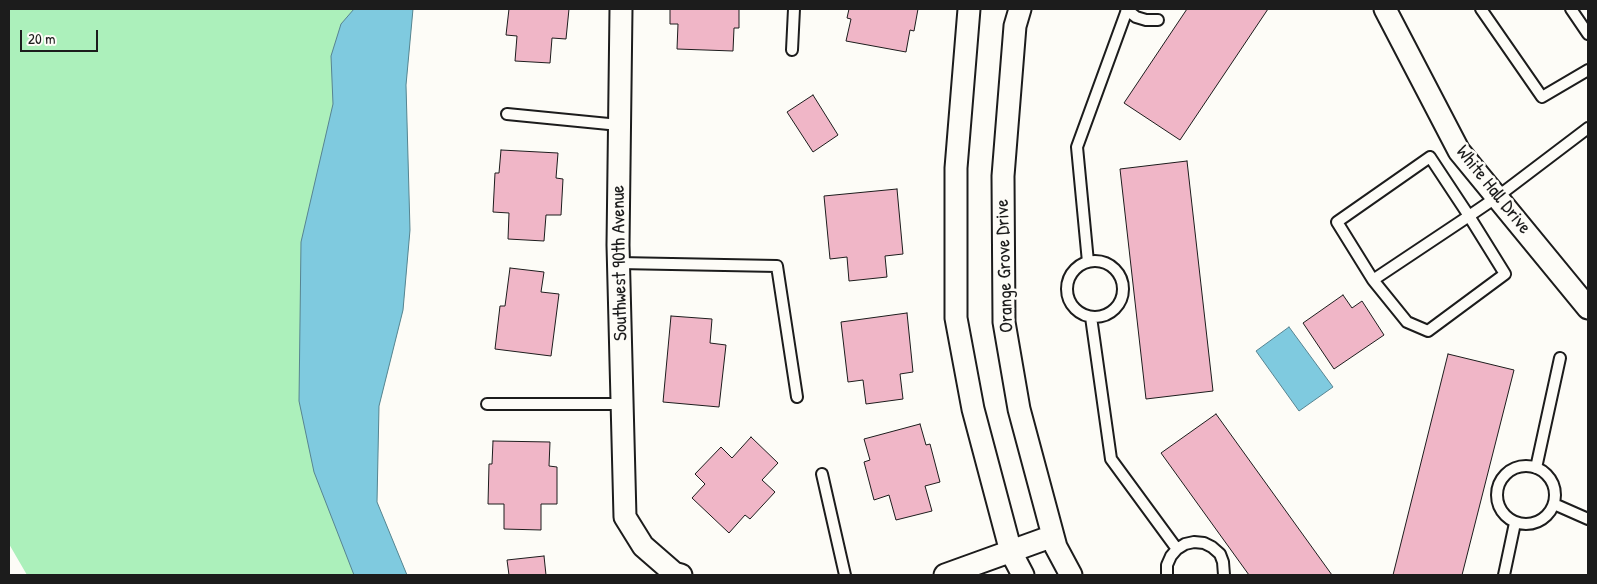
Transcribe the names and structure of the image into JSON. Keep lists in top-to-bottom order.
{
  "streets": {
    "street": ["White Hall Drive", "Southwest 90th Avenue", "Orange Grove Drive"]
  },
  "scale_bar": "20 m"
}
